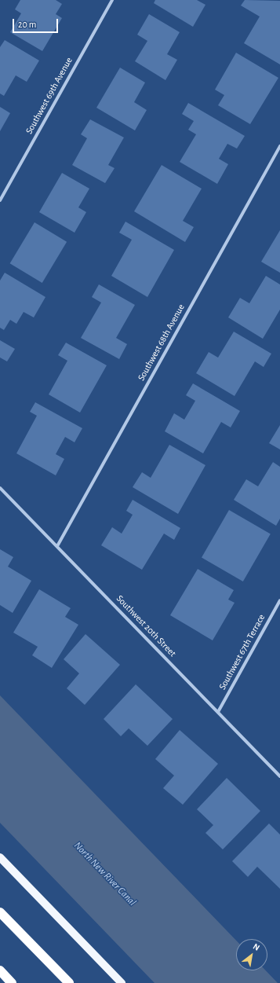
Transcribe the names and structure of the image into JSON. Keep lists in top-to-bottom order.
{
  "streets": {
    "street": [
      "Southwest 69th Avenue",
      "Southwest 68th Avenue",
      "Southwest 20th Street",
      "Southwest 67th Terrace"
    ]
  },
  "crossings": [
    ["Southwest 68th Avenue", "Southwest 20th Street"],
    ["Southwest 20th Street", "Southwest 67th Terrace"]
  ],
  "water": ["North New River Canal"],
  "scale_bar": "20 m",
  "north": "top right"
}
